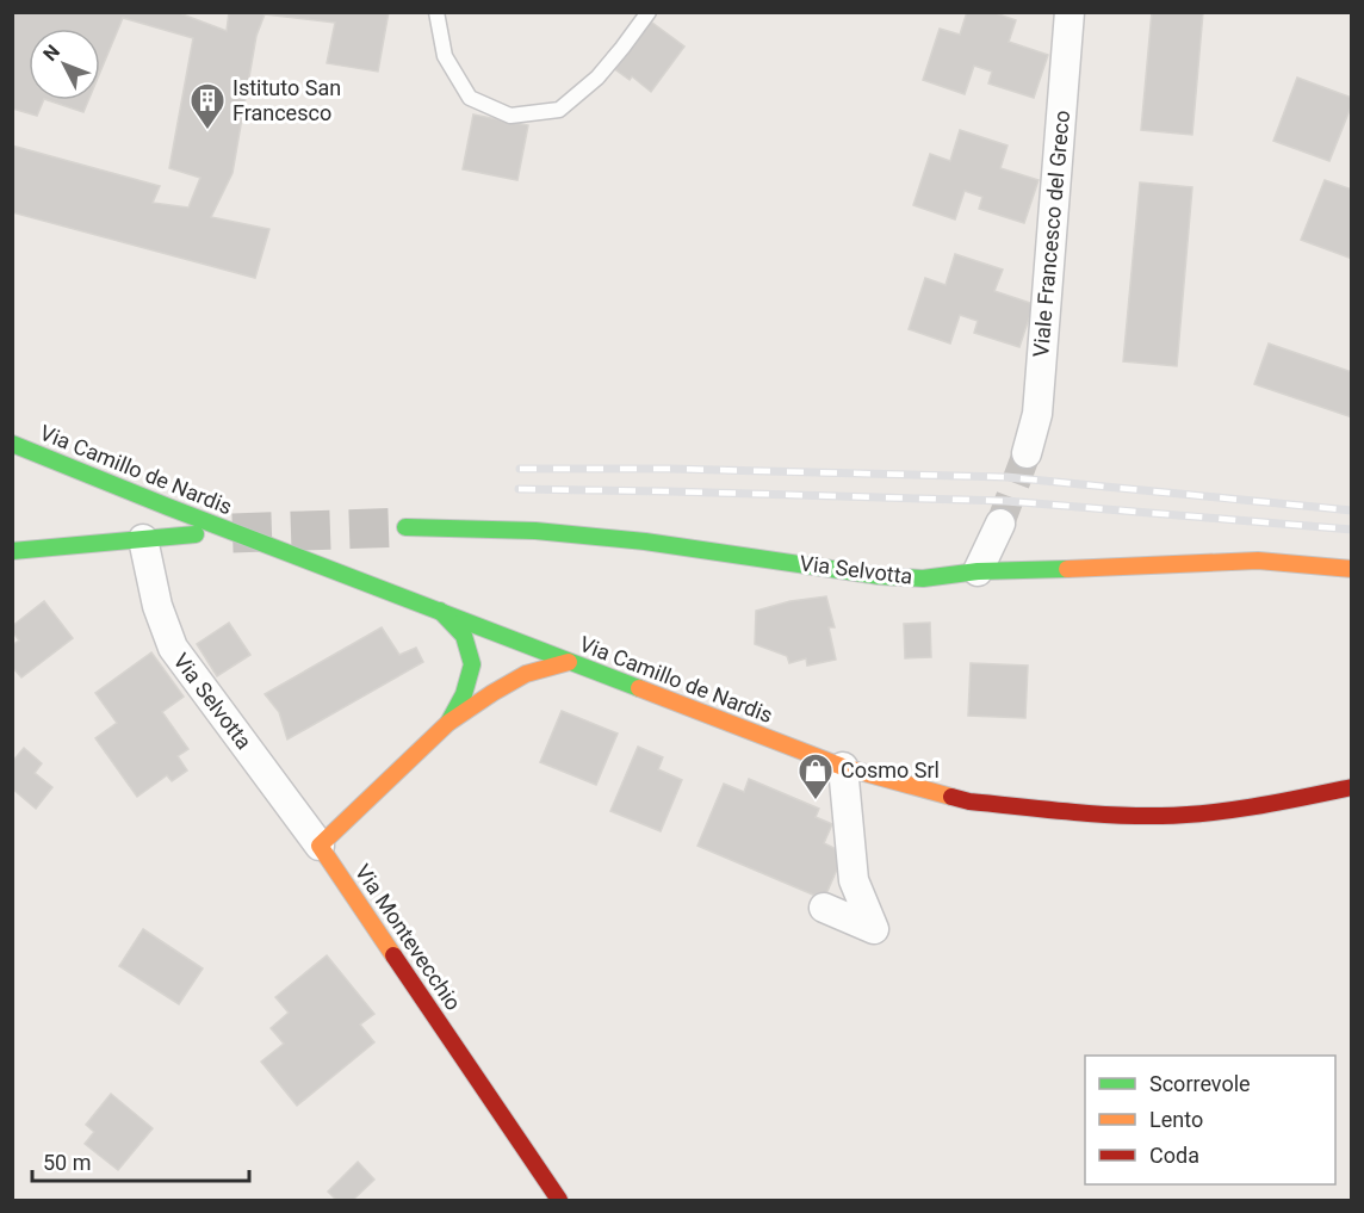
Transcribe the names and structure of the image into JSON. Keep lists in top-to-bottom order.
{
  "streets": {
    "street": [
      "Viale Francesco del Greco",
      "Via Camillo de Nardis",
      "Via Selvotta",
      "Via Montevecchio"
    ]
  },
  "crossings": [
    ["Via Selvotta", "Via Montevecchio"]
  ],
  "places": {
    "building": ["Istituto San Francesco"],
    "shop": ["Cosmo Srl"]
  },
  "legend": ["Scorrevole", "Lento", "Coda"],
  "scale_bar": "50 m",
  "north": "top left"
}
